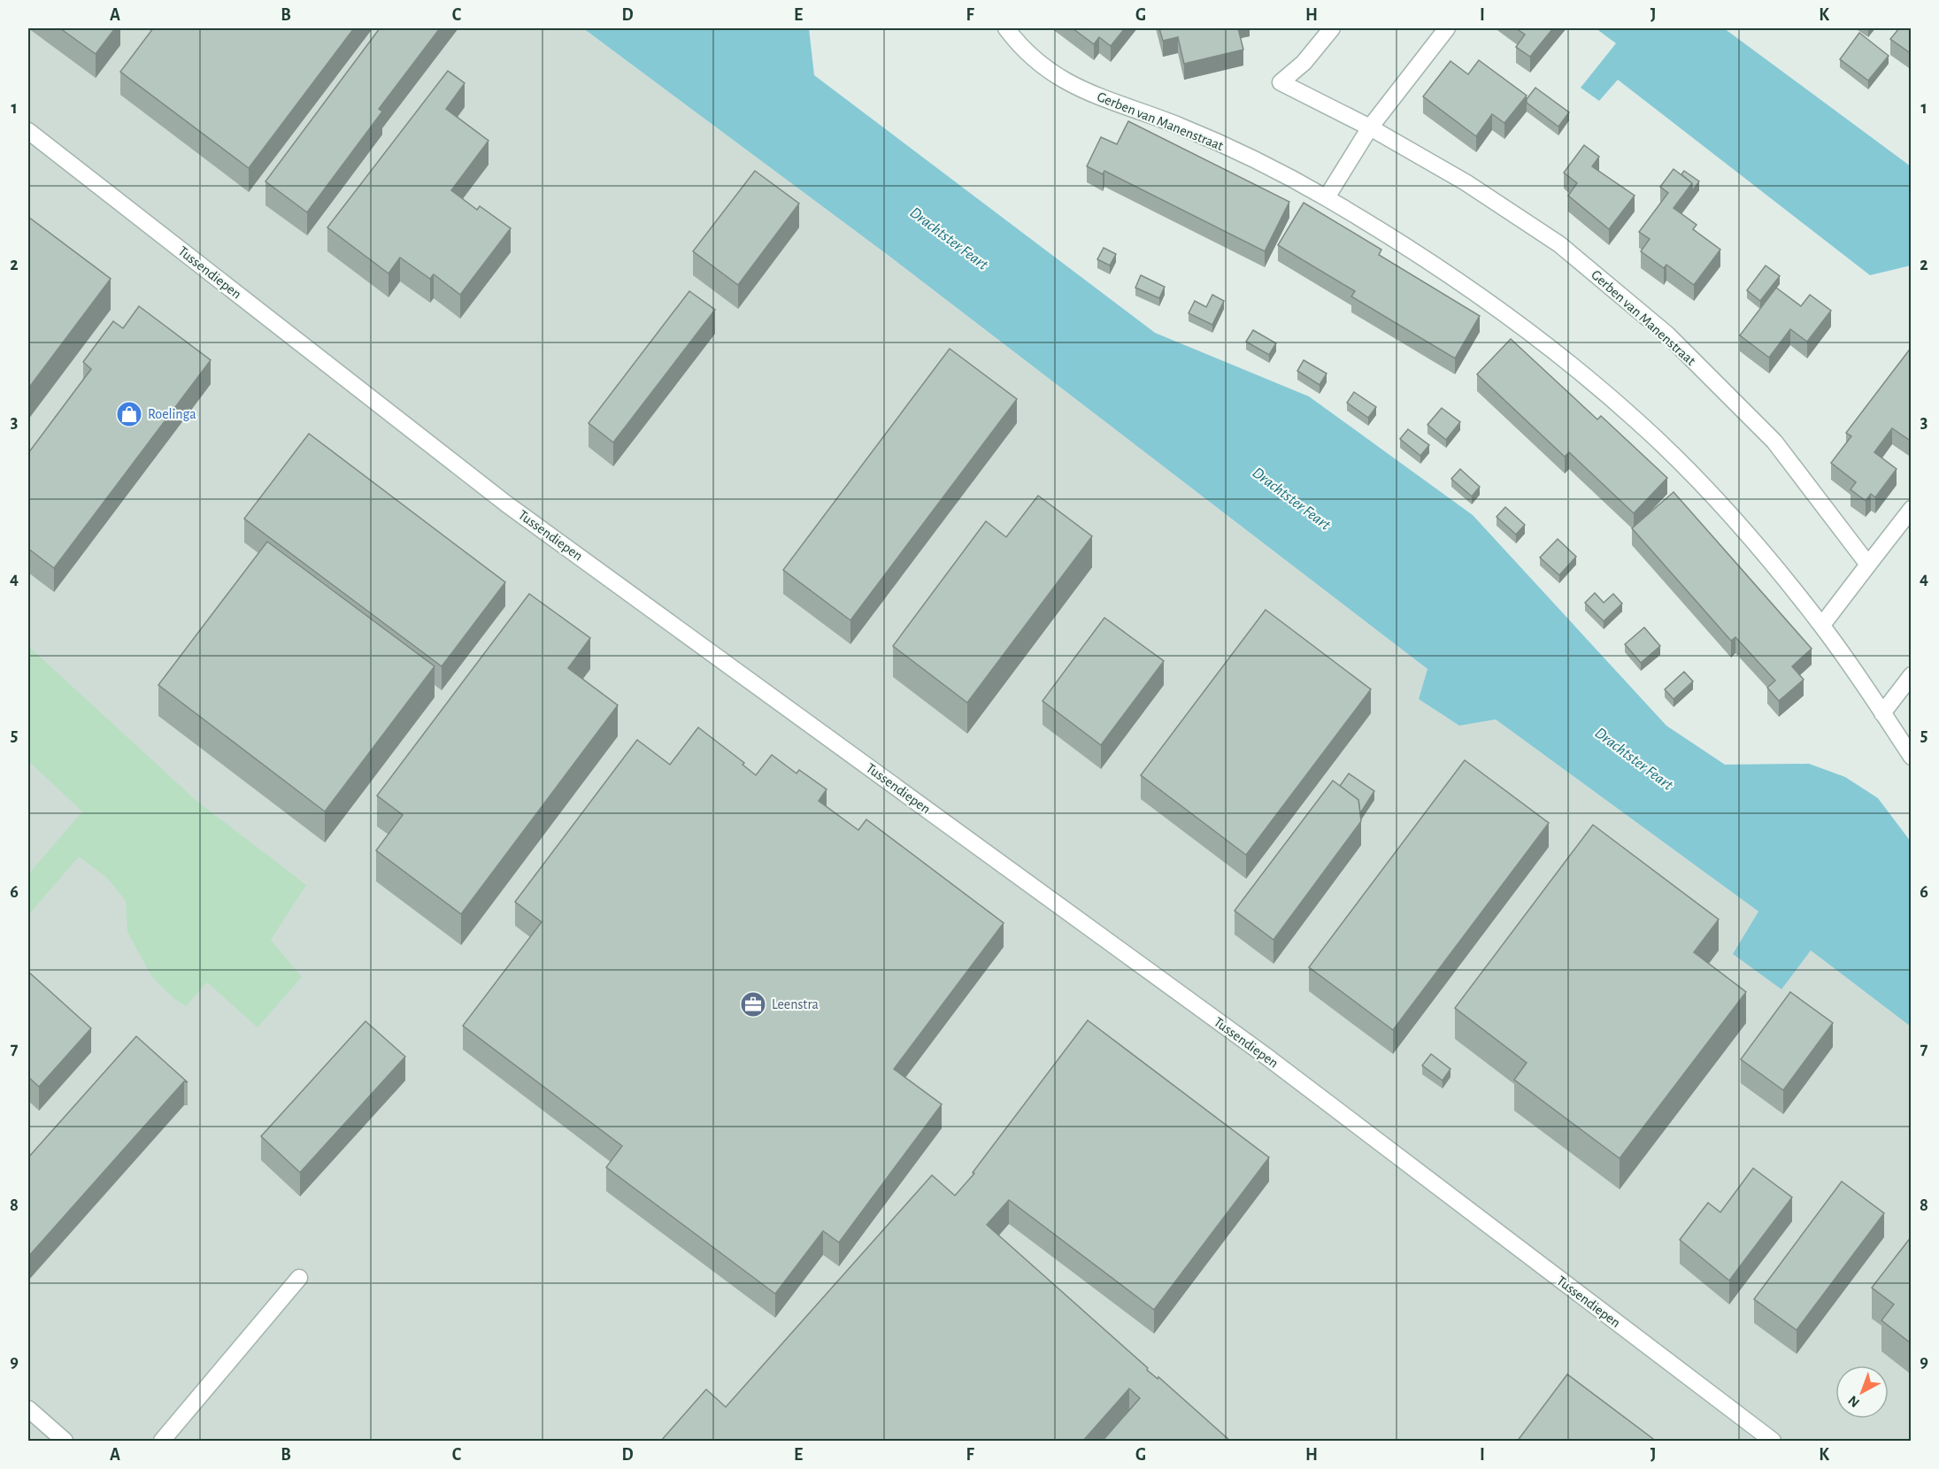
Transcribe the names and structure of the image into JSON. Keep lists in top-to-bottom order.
{
  "streets": {
    "street": ["Gerben van Manenstraat", "Tussendiepen"]
  },
  "water": ["Drachtster Feart"],
  "places": {
    "shop": ["Roelinga"],
    "office": ["Leenstra"]
  },
  "north": "bottom left",
  "grid": {
    "columns": [
      "A",
      "B",
      "C",
      "D",
      "E",
      "F",
      "G",
      "H",
      "I",
      "J",
      "K"
    ],
    "rows": [
      "1",
      "2",
      "3",
      "4",
      "5",
      "6",
      "7",
      "8",
      "9"
    ]
  }
}
